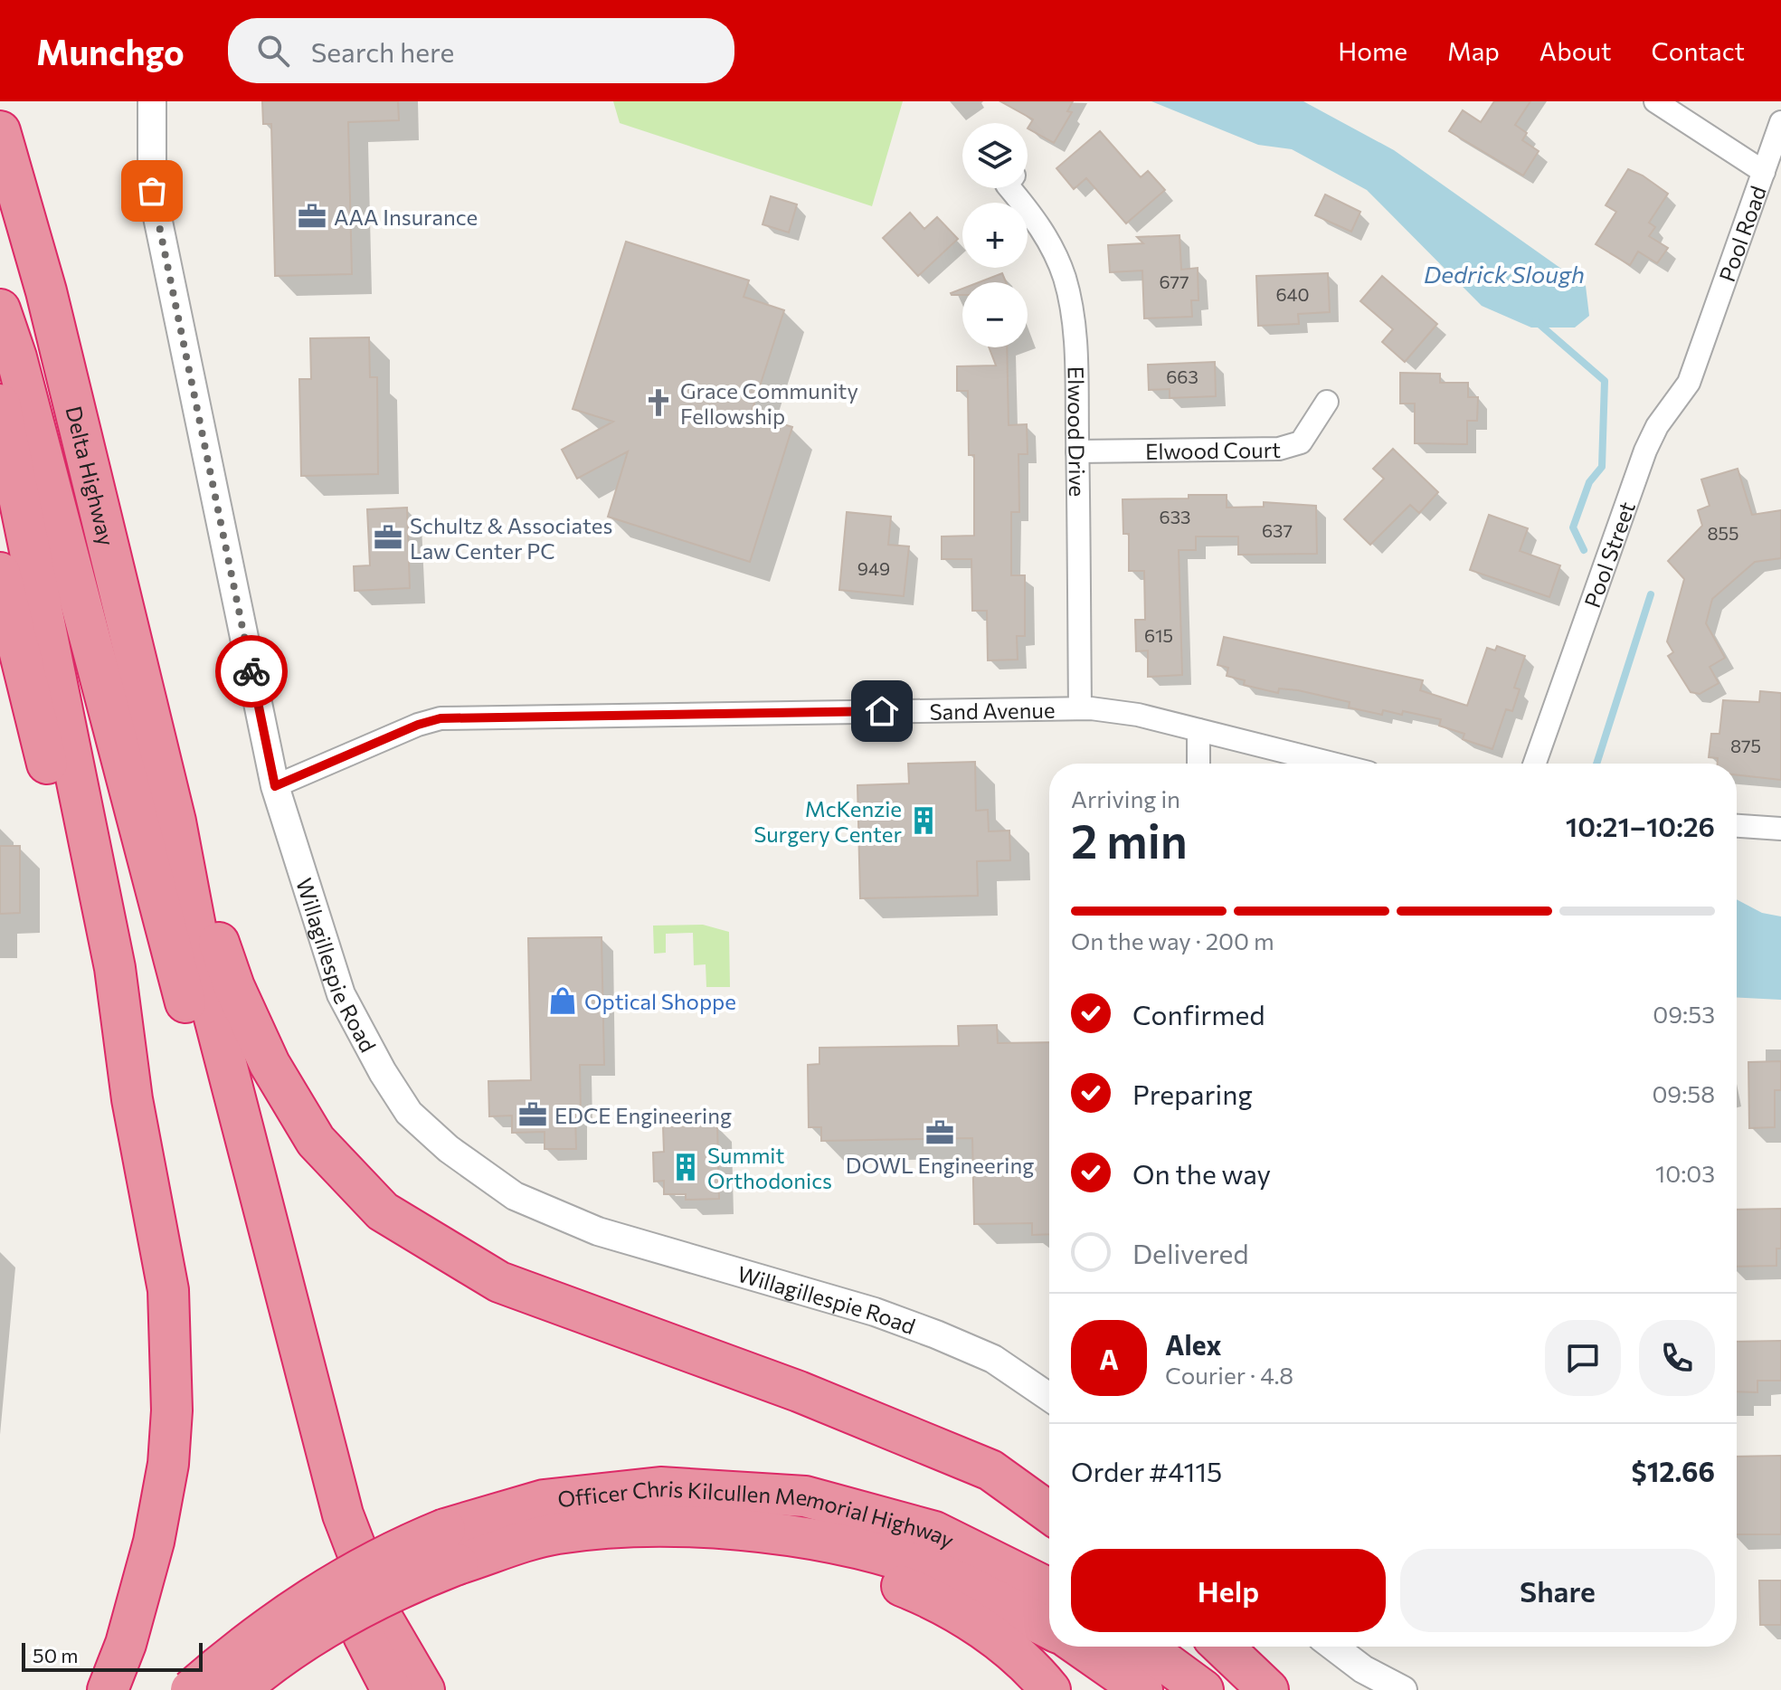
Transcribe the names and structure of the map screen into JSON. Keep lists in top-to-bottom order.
{
  "streets": {
    "highway": ["Delta Highway", "Officer Chris Kilcullen Memorial Highway"],
    "street": [
      "Pool Road",
      "Elwood Drive",
      "Elwood Court",
      "Pool Street",
      "Sand Avenue",
      "Willagillespie Road"
    ]
  },
  "crossings": [
    ["Pool Road", "Pool Street"],
    ["Elwood Drive", "Elwood Court"],
    ["Elwood Drive", "Sand Avenue"],
    ["Sand Avenue", "Willagillespie Road"]
  ],
  "water": ["Dedrick Slough"],
  "places": {
    "office": [
      "AAA Insurance",
      "Schultz & Associates Law Center PC",
      "EDCE Engineering",
      "DOWL Engineering"
    ],
    "church": ["Grace Community Fellowship"],
    "building": ["McKenzie Surgery Center", "Summit Orthodonics"],
    "shop": ["Optical Shoppe"]
  },
  "house_numbers": [
    "677",
    "640",
    "663",
    "633",
    "637",
    "855",
    "949",
    "615",
    "875"
  ],
  "scale_bar": "50 m",
  "page": {
    "header": "Munchgo",
    "search": "Search here",
    "nav": [
      "Home",
      "Map",
      "About",
      "Contact"
    ],
    "map_buttons": ["+", "−"],
    "heading": ["2 min", "Arriving in", "10:21–10:26"],
    "panel": [
      "Alex",
      "Courier · 4.8",
      "Order #4115",
      "$12.66"
    ],
    "bar": "On the way · 200 m",
    "list": [
      ["Confirmed", "09:53"],
      ["Preparing", "09:58"],
      ["On the way", "10:03"],
      "Delivered"
    ],
    "round": "A",
    "buttons": ["Help", "Share"],
    "scale": "50 m"
  }
}
